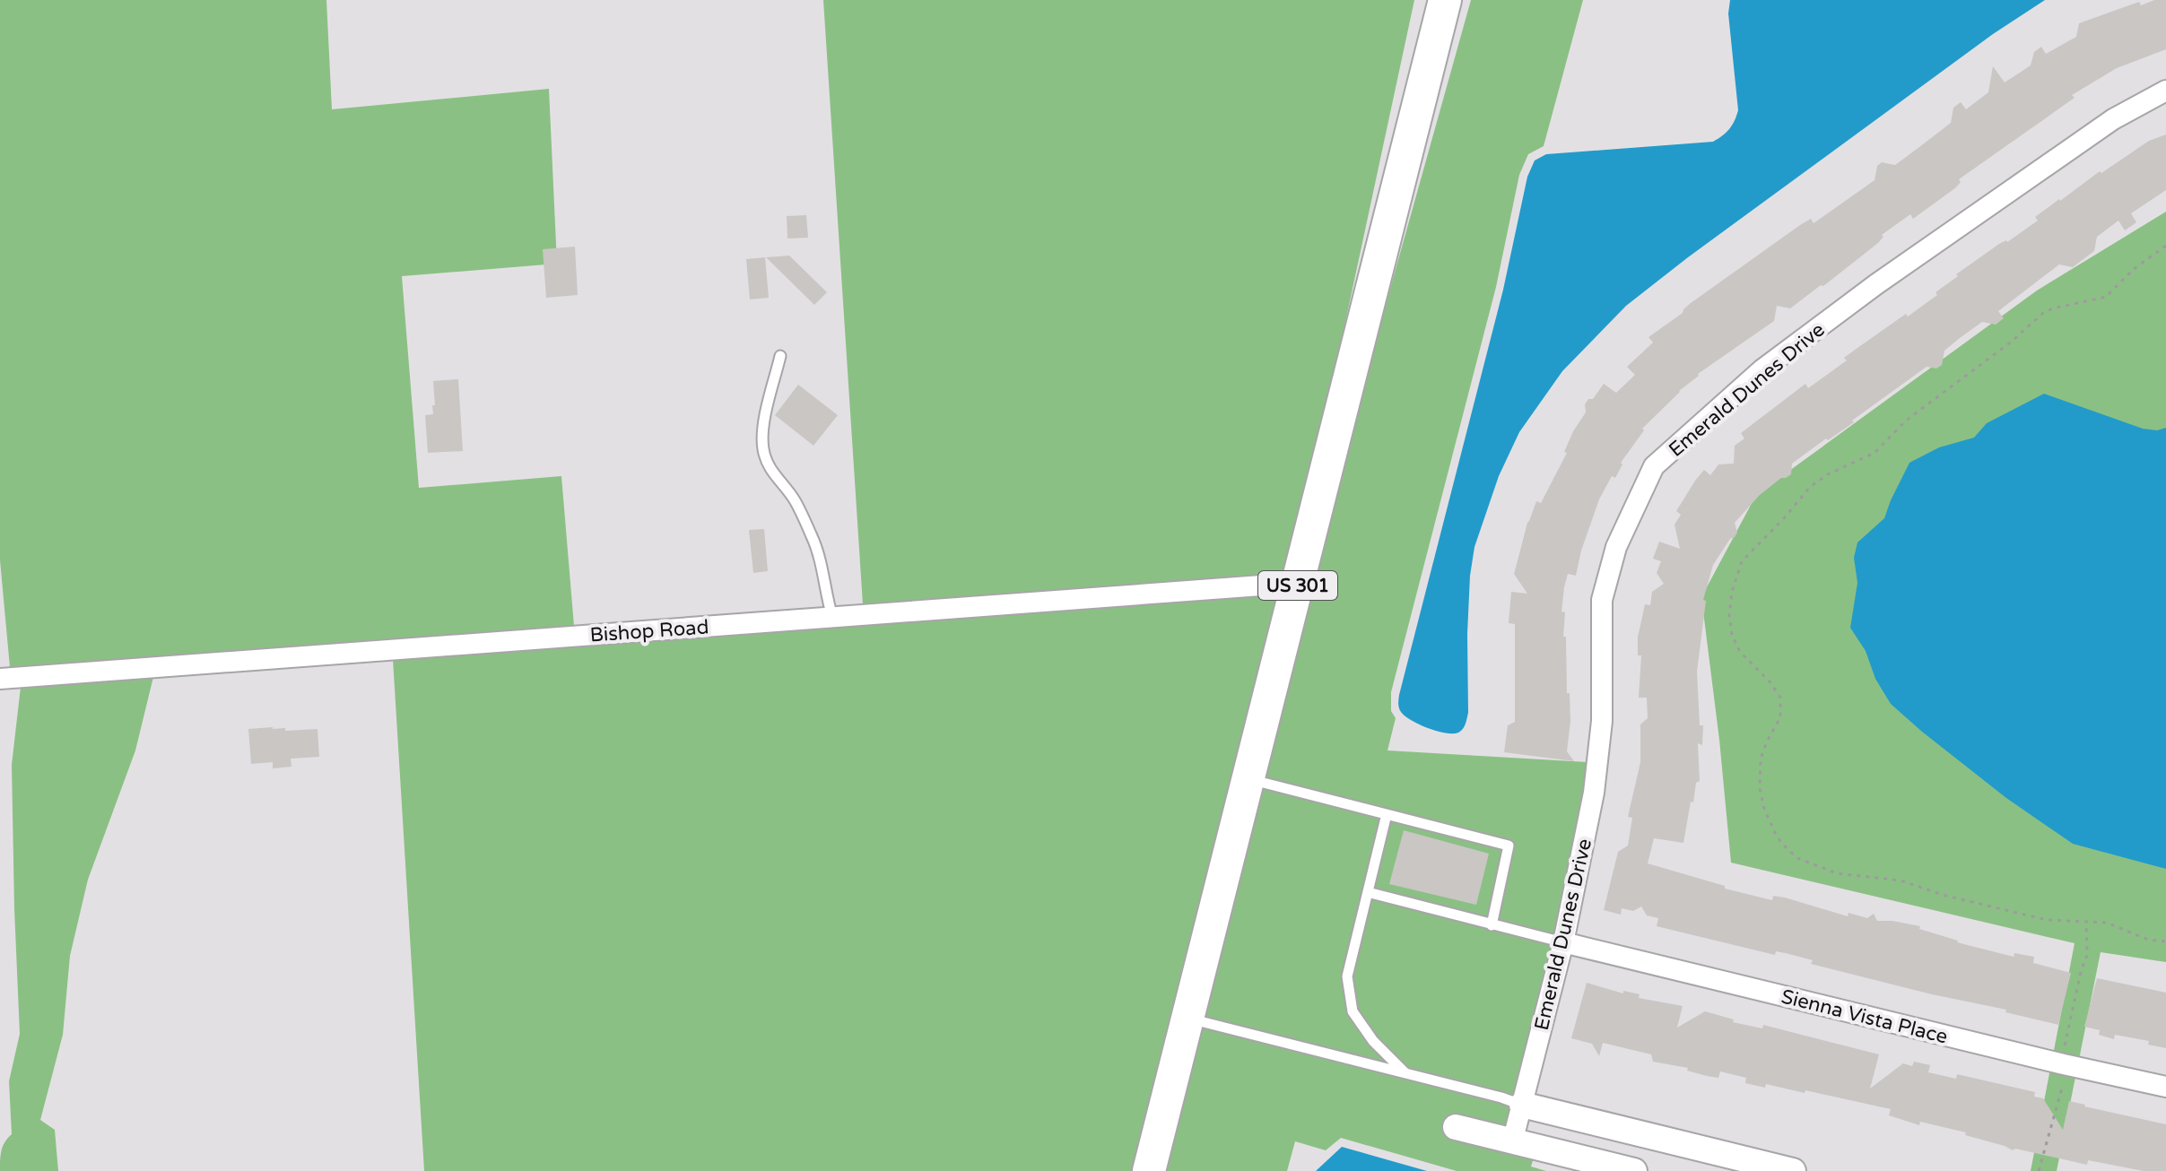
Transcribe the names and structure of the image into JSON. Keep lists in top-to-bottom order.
{
  "streets": {
    "main road": ["US 301"],
    "street": ["Emerald Dunes Drive", "Bishop Road", "Sienna Vista Place"]
  },
  "crossings": [
    ["Emerald Dunes Drive", "Sienna Vista Place"],
    ["US 301", "Bishop Road"]
  ]
}
